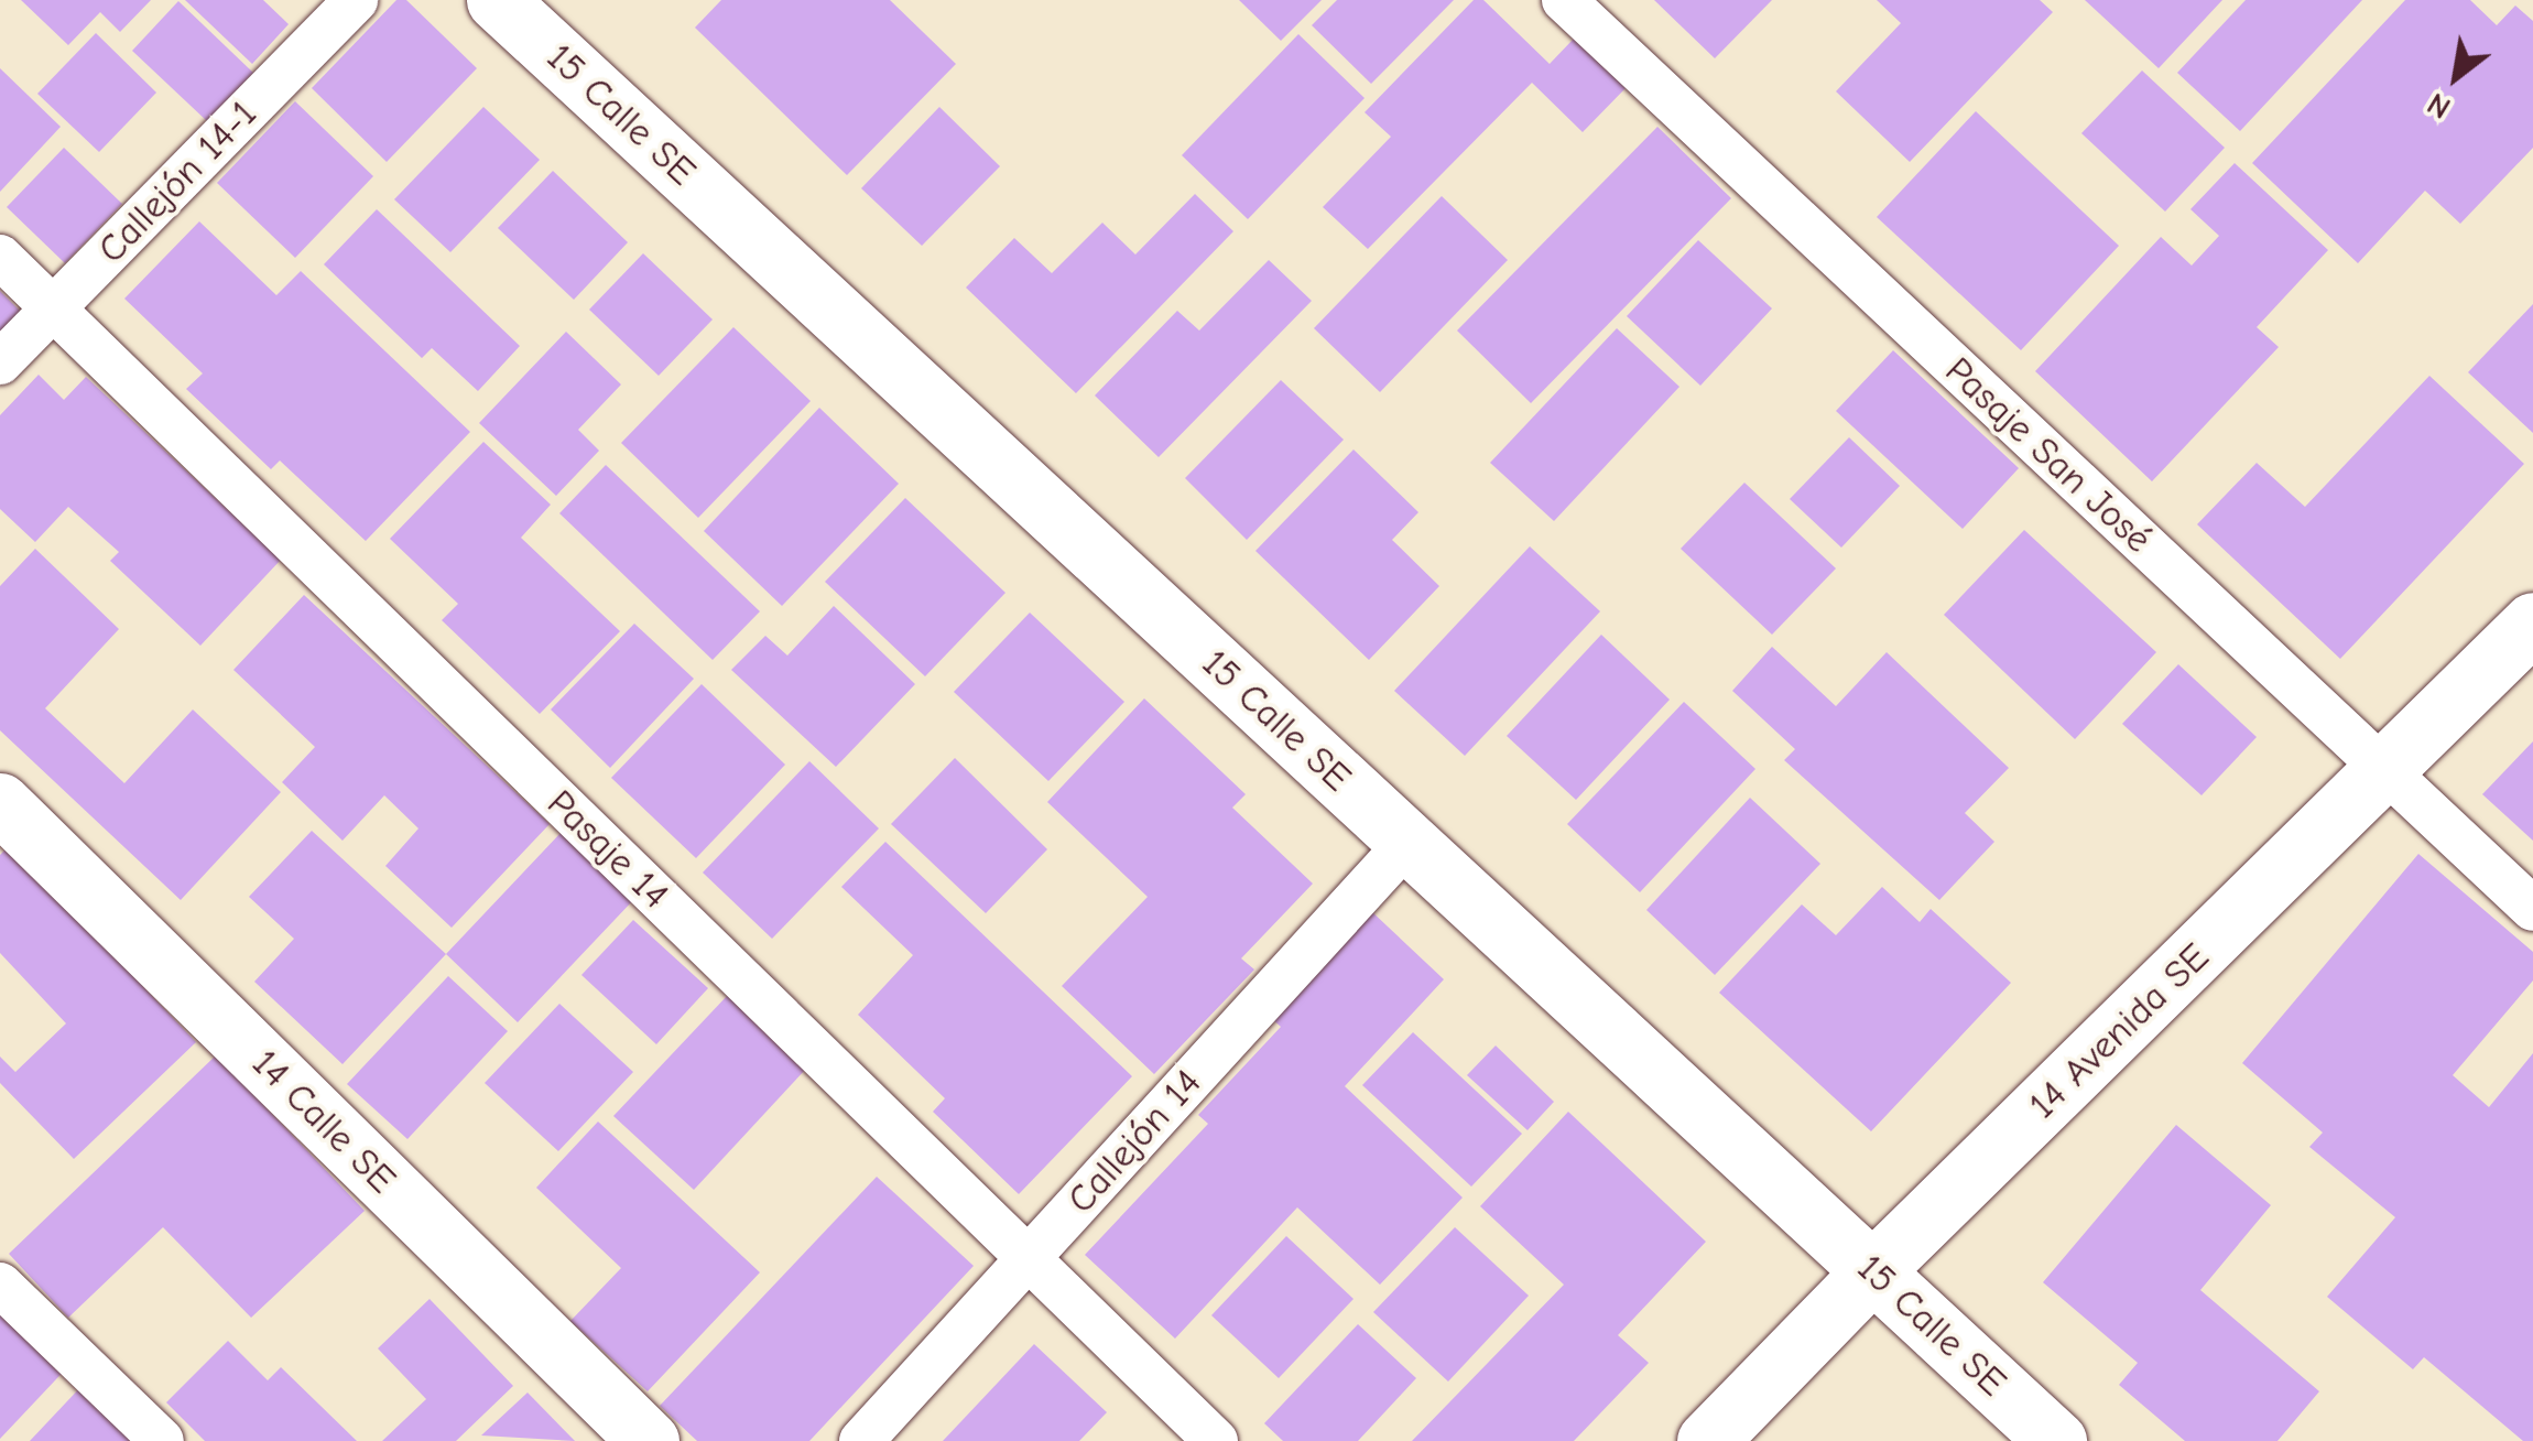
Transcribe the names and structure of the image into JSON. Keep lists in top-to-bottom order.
{
  "streets": {
    "street": ["15 Calle SE", "14 Avenida SE", "14 Calle SE"],
    "lane": [
      "Callejón 14-1",
      "Pasaje San José",
      "Pasaje 14",
      "Callejón 14"
    ]
  },
  "crossings": [
    ["15 Calle SE", "14 Avenida SE"],
    ["15 Calle SE", "Callejón 14"],
    ["Callejón 14-1", "Pasaje 14"],
    ["Pasaje San José", "14 Avenida SE"],
    ["Pasaje 14", "Callejón 14"]
  ],
  "north": "bottom left"
}
